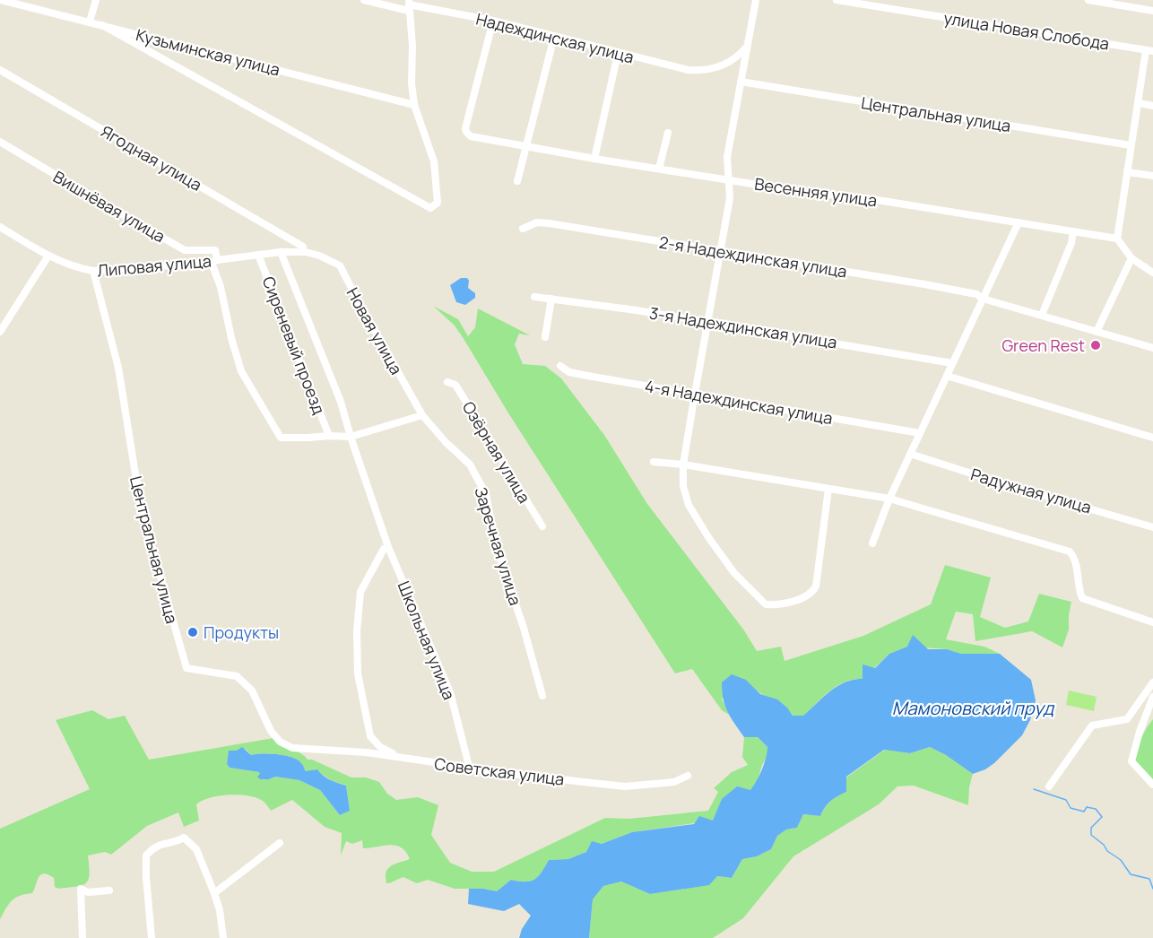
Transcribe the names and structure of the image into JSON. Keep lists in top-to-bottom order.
{
  "streets": {
    "street": [
      "улица Новая Слобода",
      "Надеждинская улица",
      "Кузьминская улица",
      "Центральная улица",
      "Ягодная улица",
      "Весенняя улица",
      "Вишнёвая улица",
      "2-я Надеждинская улица",
      "Липовая улица",
      "3-я Надеждинская улица",
      "Новая улица",
      "Сиреневый проезд",
      "4-я Надеждинская улица",
      "Озёрная улица",
      "Радужная улица",
      "Заречная улица",
      "Школьная улица",
      "Советская улица"
    ]
  },
  "crossings": [
    ["Надеждинская улица", "Весенняя улица"],
    ["Центральная улица", "Липовая улица"],
    ["Центральная улица", "Советская улица"],
    ["Вишнёвая улица", "Липовая улица"],
    ["Липовая улица", "Новая улица"],
    ["Липовая улица", "Сиреневый проезд"],
    ["Липовая улица", "Школьная улица"],
    ["Новая улица", "Заречная улица"],
    ["Школьная улица", "Советская улица"]
  ],
  "water": ["Мамоновский пруд"],
  "places": ["Green Rest", "Продукты"]
}
